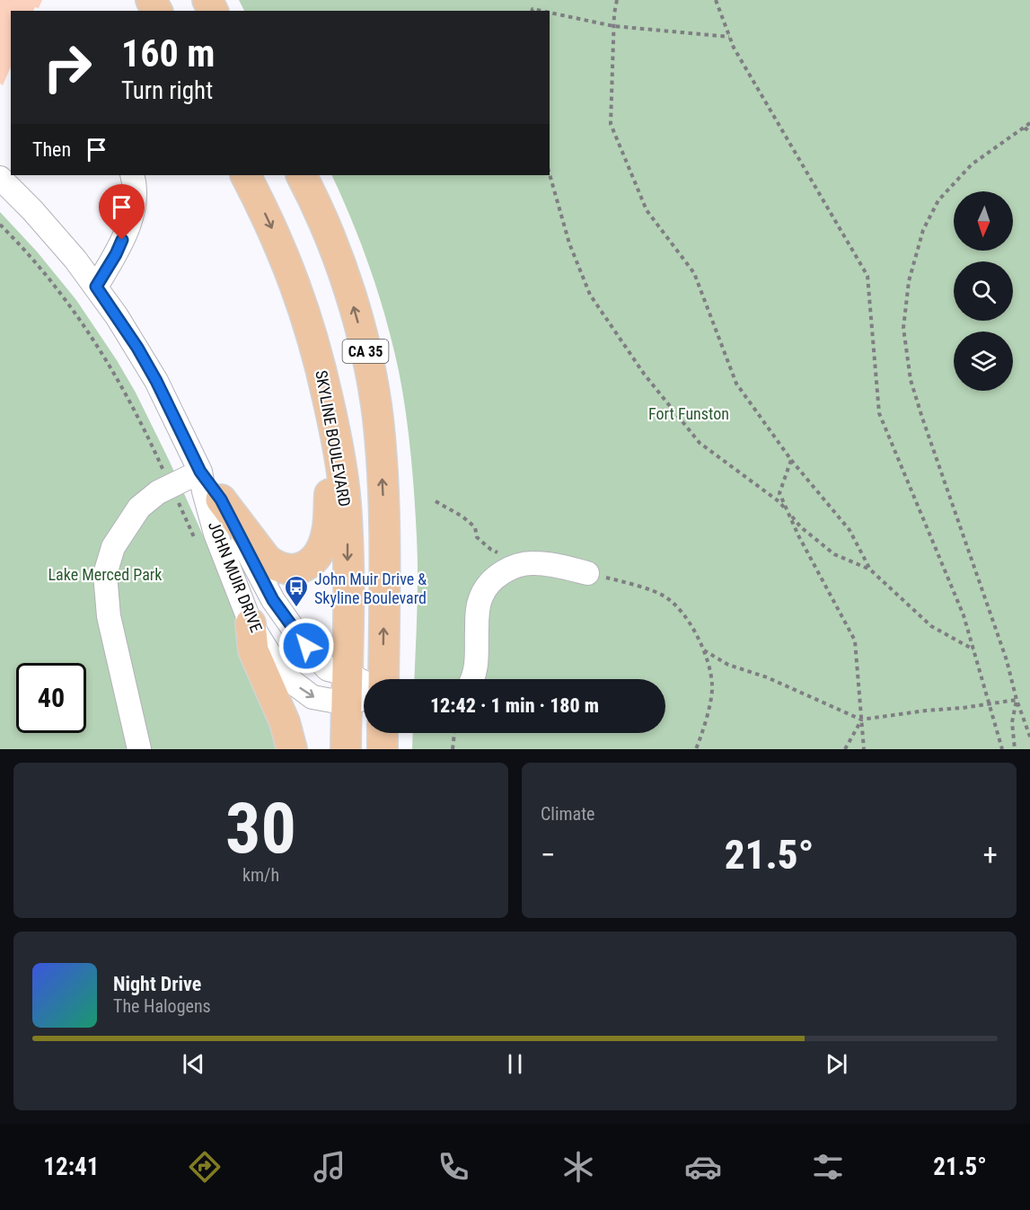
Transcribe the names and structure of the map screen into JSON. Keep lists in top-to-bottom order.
{
  "streets": {
    "main road": ["CA 35", "SKYLINE BOULEVARD"],
    "street": ["JOHN MUIR DRIVE"]
  },
  "crossings": [
    ["SKYLINE BOULEVARD", "JOHN MUIR DRIVE"]
  ],
  "parks": ["Fort Funston", "Lake Merced Park"],
  "places": {
    "bus stop": ["John Muir Drive & Skyline Boulevard"]
  },
  "north": "bottom",
  "page": {
    "turn": ["160 m", "Turn right"],
    "then": "Then",
    "limit": "40",
    "trip": "12:42 · 1 min · 180 m",
    "tile": [
      ["30", "km/h"],
      "Climate"
    ],
    "heat": ["−", "21.5°", "+"],
    "song": ["Night Drive", "The Halogens"],
    "tabs": ["12:41", "21.5°"]
  }
}
